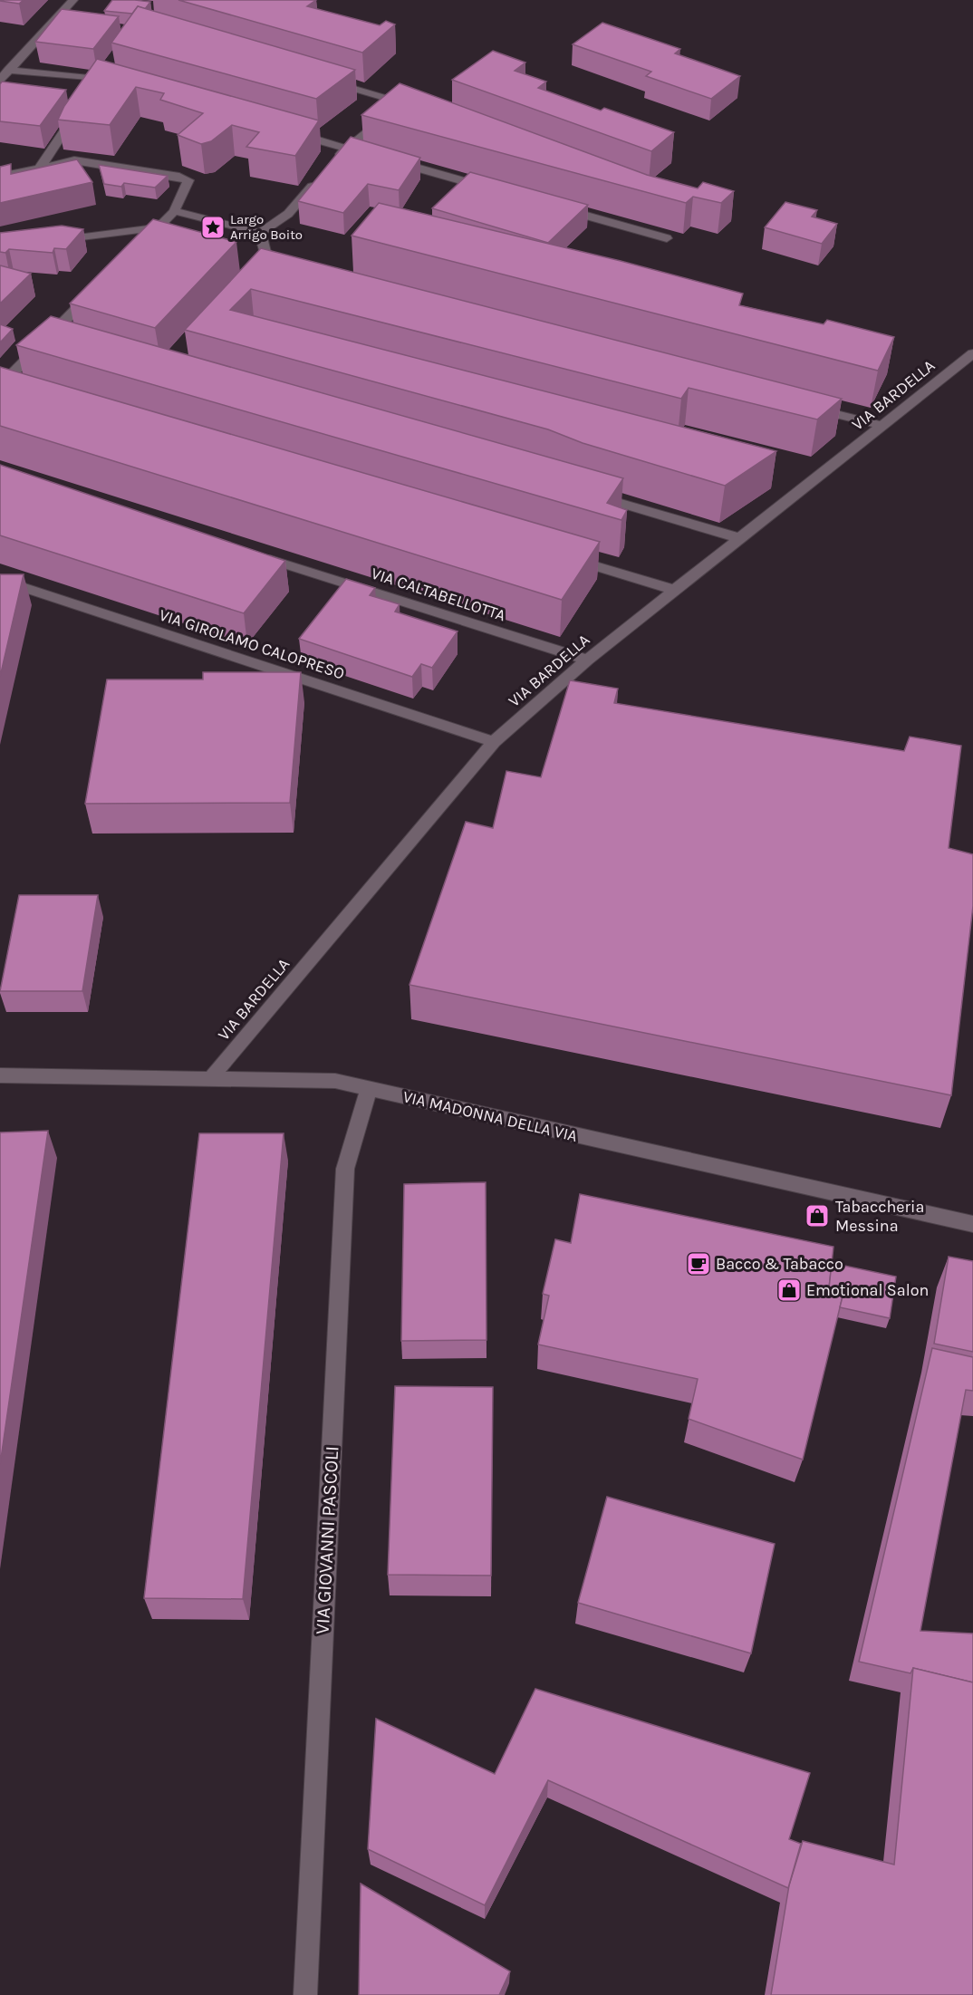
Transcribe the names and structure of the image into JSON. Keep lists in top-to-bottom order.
{
  "streets": {
    "street": [
      "VIA BARDELLA",
      "VIA CALTABELLOTTA",
      "VIA GIROLAMO CALOPRESO",
      "VIA MADONNA DELLA VIA",
      "VIA GIOVANNI PASCOLI"
    ]
  },
  "crossings": [
    ["VIA BARDELLA", "VIA CALTABELLOTTA"],
    ["VIA BARDELLA", "VIA GIROLAMO CALOPRESO"],
    ["VIA BARDELLA", "VIA MADONNA DELLA VIA"],
    ["VIA MADONNA DELLA VIA", "VIA GIOVANNI PASCOLI"]
  ],
  "places": {
    "place": ["Largo Arrigo Boito"],
    "shop": ["Tabaccheria Messina", "Emotional Salon"],
    "cafe": ["Bacco & Tabacco"]
  }
}
